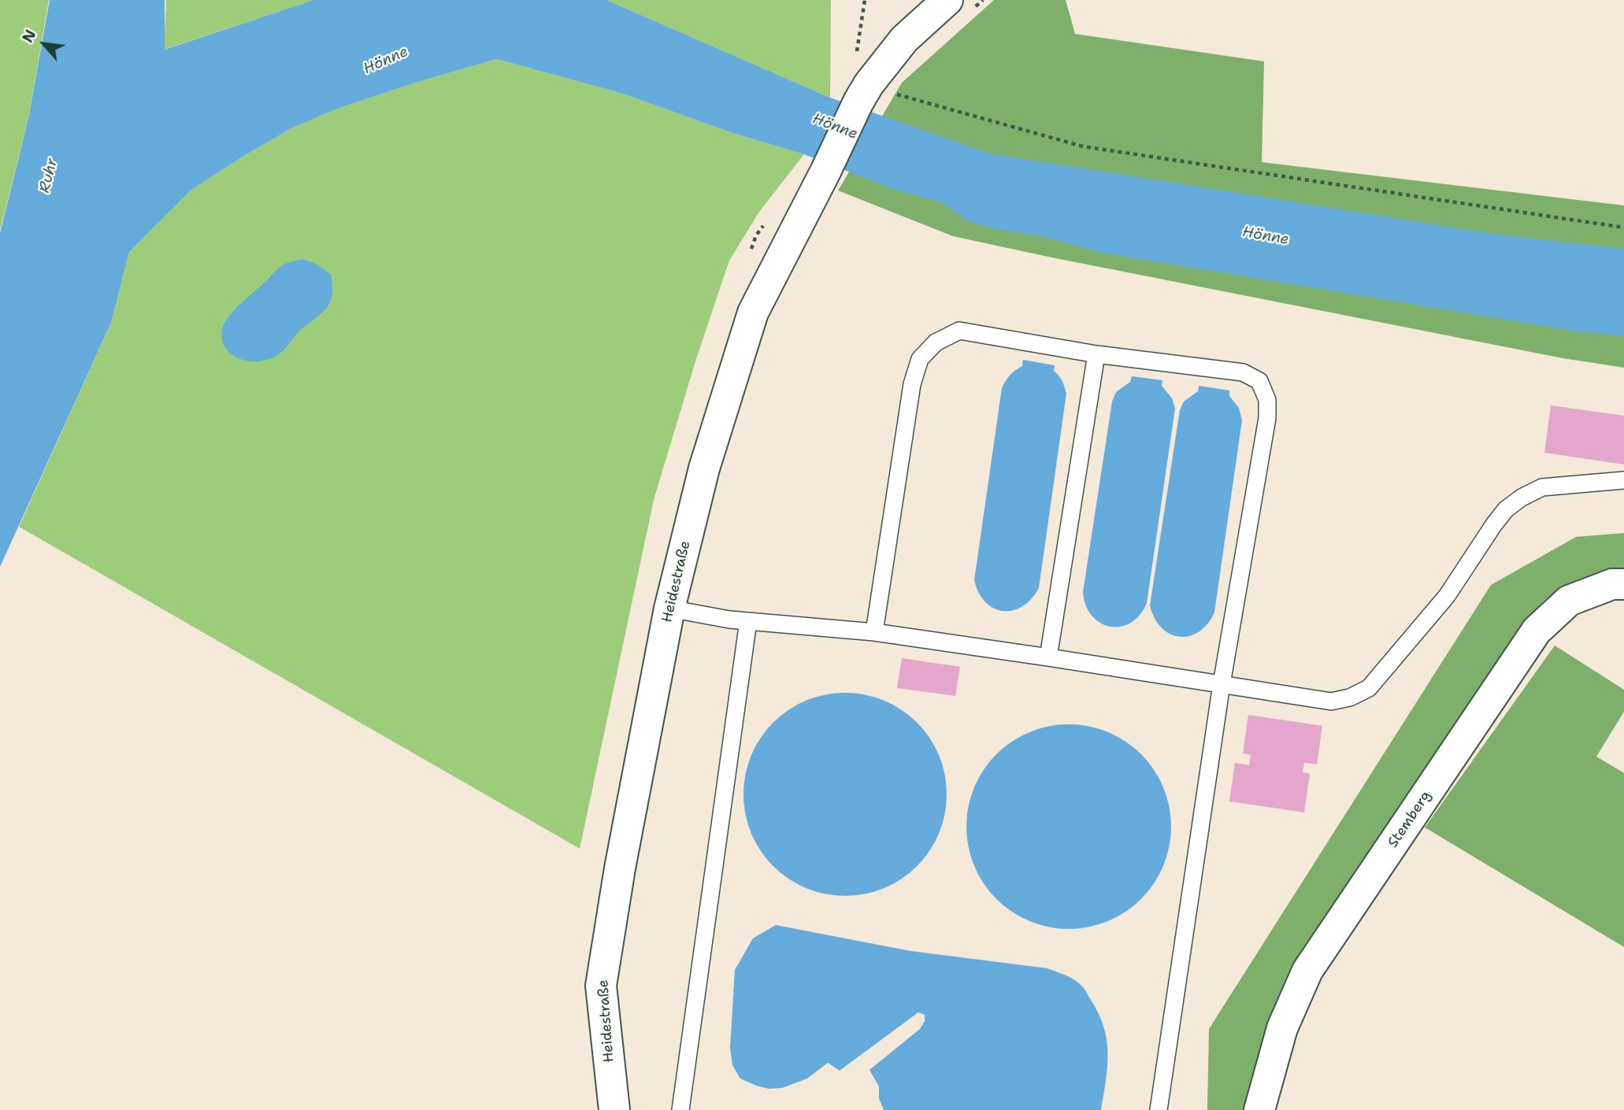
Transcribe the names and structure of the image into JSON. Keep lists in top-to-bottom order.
{
  "streets": {
    "street": ["Heidestraße", "Stemberg"]
  },
  "water": ["Hönne", "Ruhr"],
  "north": "top left"
}
